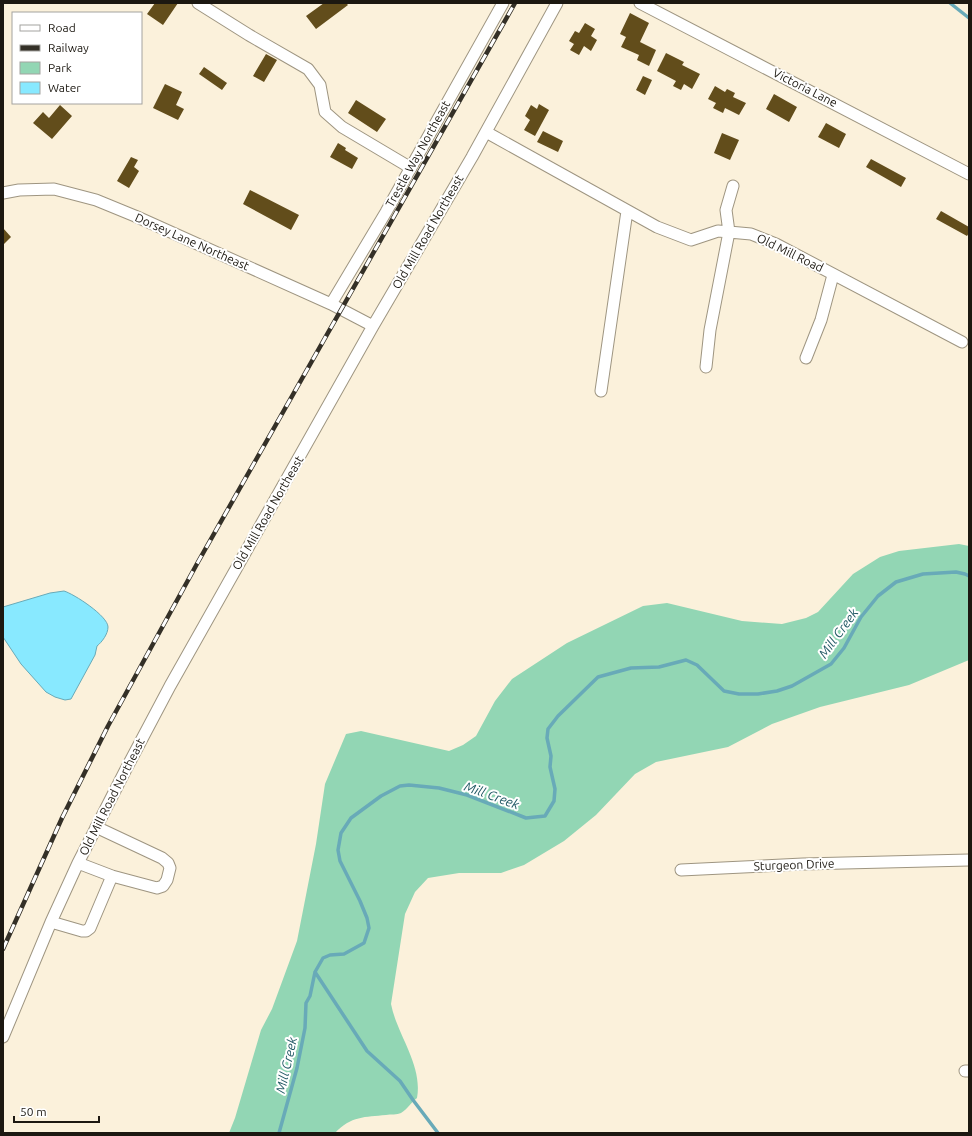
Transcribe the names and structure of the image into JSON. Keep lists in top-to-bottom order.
{
  "streets": {
    "street": [
      "Victoria Lane",
      "Trestle Way Northeast",
      "Old Mill Road Northeast",
      "Dorsey Lane Northeast",
      "Old Mill Road",
      "Sturgeon Drive"
    ]
  },
  "crossings": [
    ["Trestle Way Northeast", "Dorsey Lane Northeast"],
    ["Old Mill Road Northeast", "Dorsey Lane Northeast"],
    ["Old Mill Road Northeast", "Old Mill Road"]
  ],
  "water": ["Mill Creek"],
  "legend": [
    "Road",
    "Railway",
    "Park",
    "Water"
  ],
  "scale_bar": "50 m"
}
